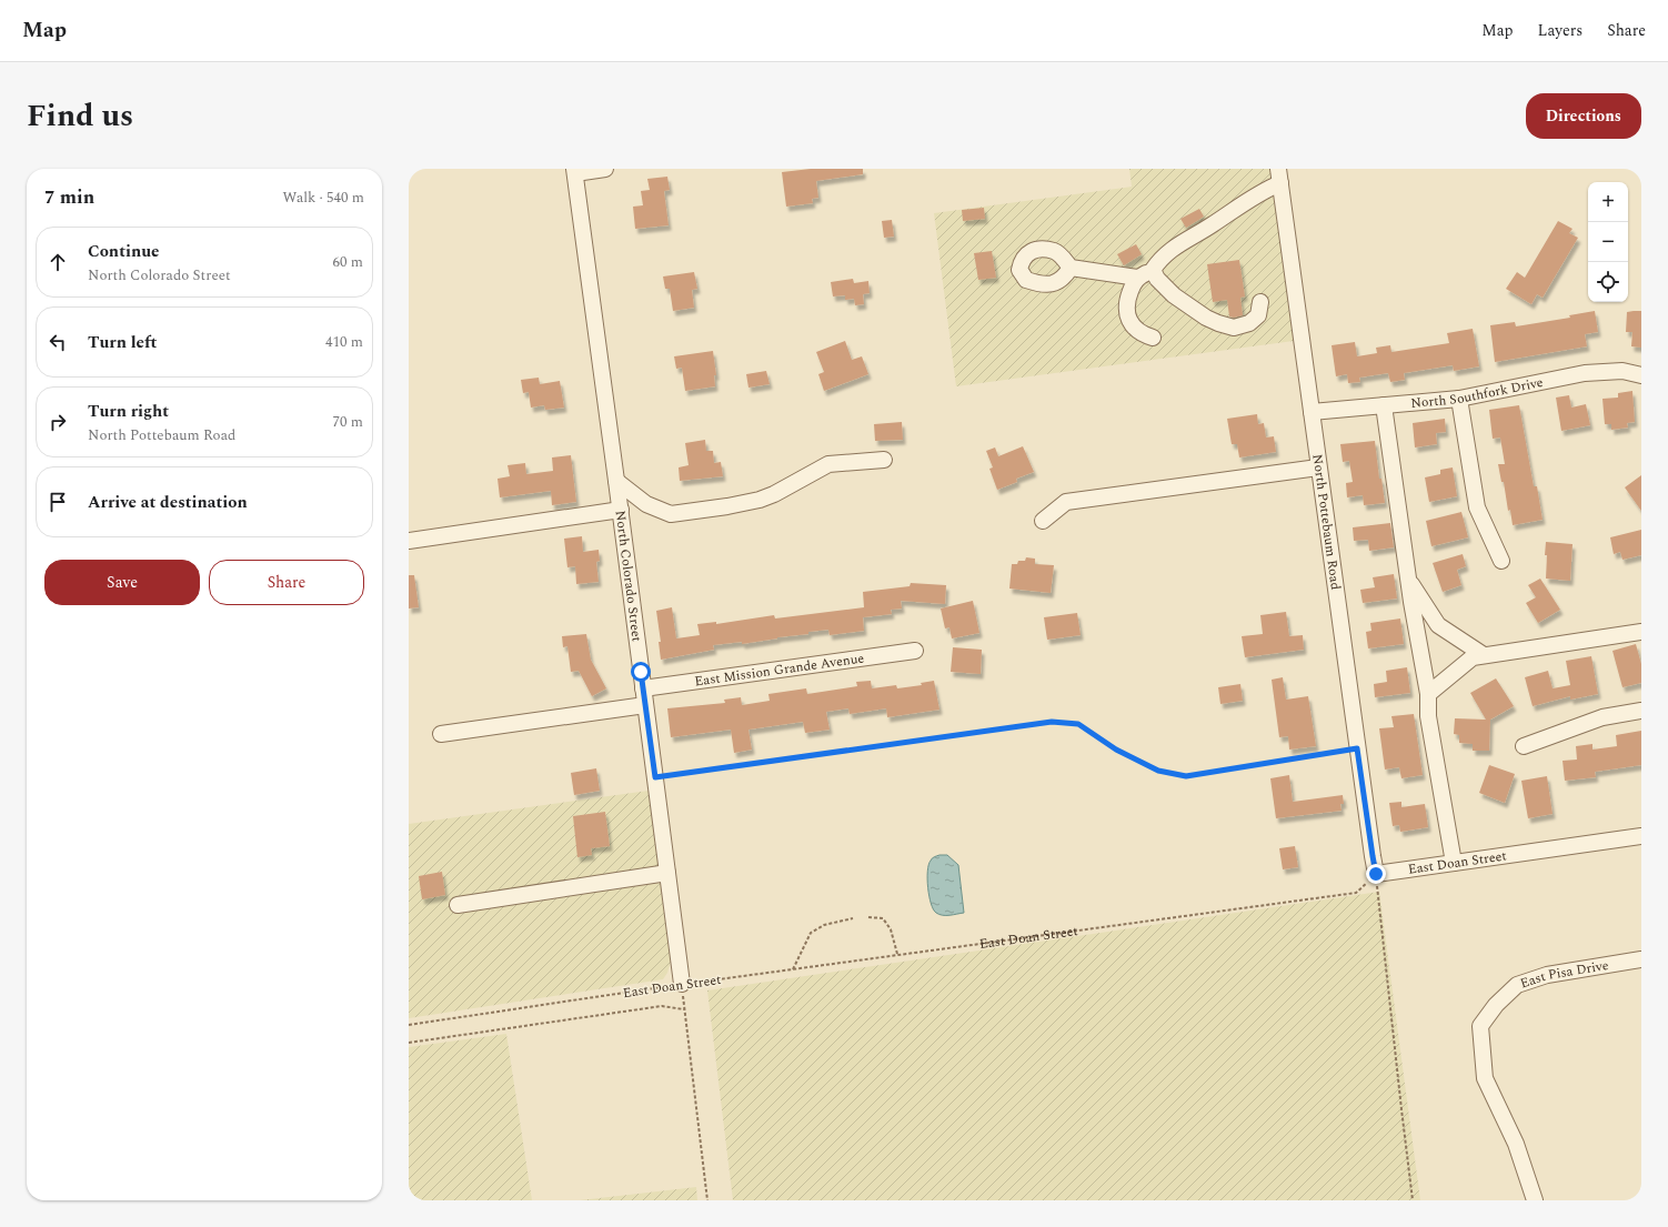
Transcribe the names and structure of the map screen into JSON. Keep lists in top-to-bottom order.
{
  "streets": {
    "street": [
      "North Southfork Drive",
      "North Pottebaum Road",
      "North Colorado Street",
      "East Mission Grande Avenue",
      "East Doan Street",
      "East Pisa Drive"
    ]
  },
  "crossings": [
    ["North Southfork Drive", "North Pottebaum Road"],
    ["North Pottebaum Road", "East Doan Street"],
    ["North Colorado Street", "East Mission Grande Avenue"],
    ["North Colorado Street", "East Doan Street"]
  ],
  "page": {
    "header": "Map",
    "nav": ["Map", "Layers", "Share"],
    "title": "Find us",
    "buttons": [
      "Directions",
      ["Save", "Share"]
    ],
    "heading": ["7 min", "Walk · 540 m"],
    "map_buttons": ["+", "−"],
    "list": [
      ["Continue", "North Colorado Street", "60 m"],
      ["Turn left", "410 m"],
      ["Turn right", "North Pottebaum Road", "70 m"],
      "Arrive at destination"
    ]
  }
}
